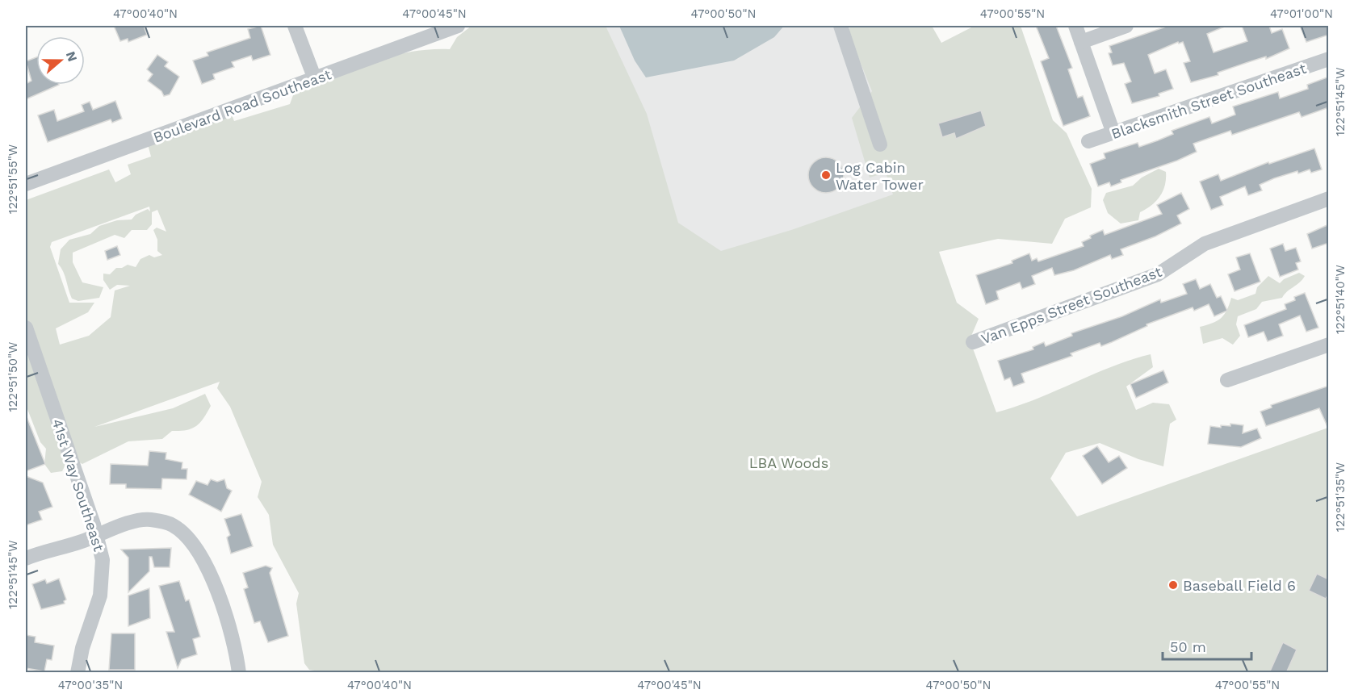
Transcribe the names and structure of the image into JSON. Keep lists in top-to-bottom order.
{
  "streets": {
    "street": [
      "Blacksmith Street Southeast",
      "Boulevard Road Southeast",
      "Van Epps Street Southeast",
      "41st Way Southeast"
    ]
  },
  "parks": ["LBA Woods"],
  "places": ["Log Cabin Water Tower", "Baseball Field 6"],
  "scale_bar": "50 m",
  "north": "right",
  "coordinates": [
    "47°00'40\"N",
    "47°00'45\"N",
    "47°00'50\"N",
    "47°00'55\"N",
    "47°01'00\"N",
    "122°51'45\"W",
    "122°51'55\"W",
    "122°51'40\"W",
    "122°51'50\"W",
    "122°51'35\"W",
    "47°00'35\"N"
  ]
}
